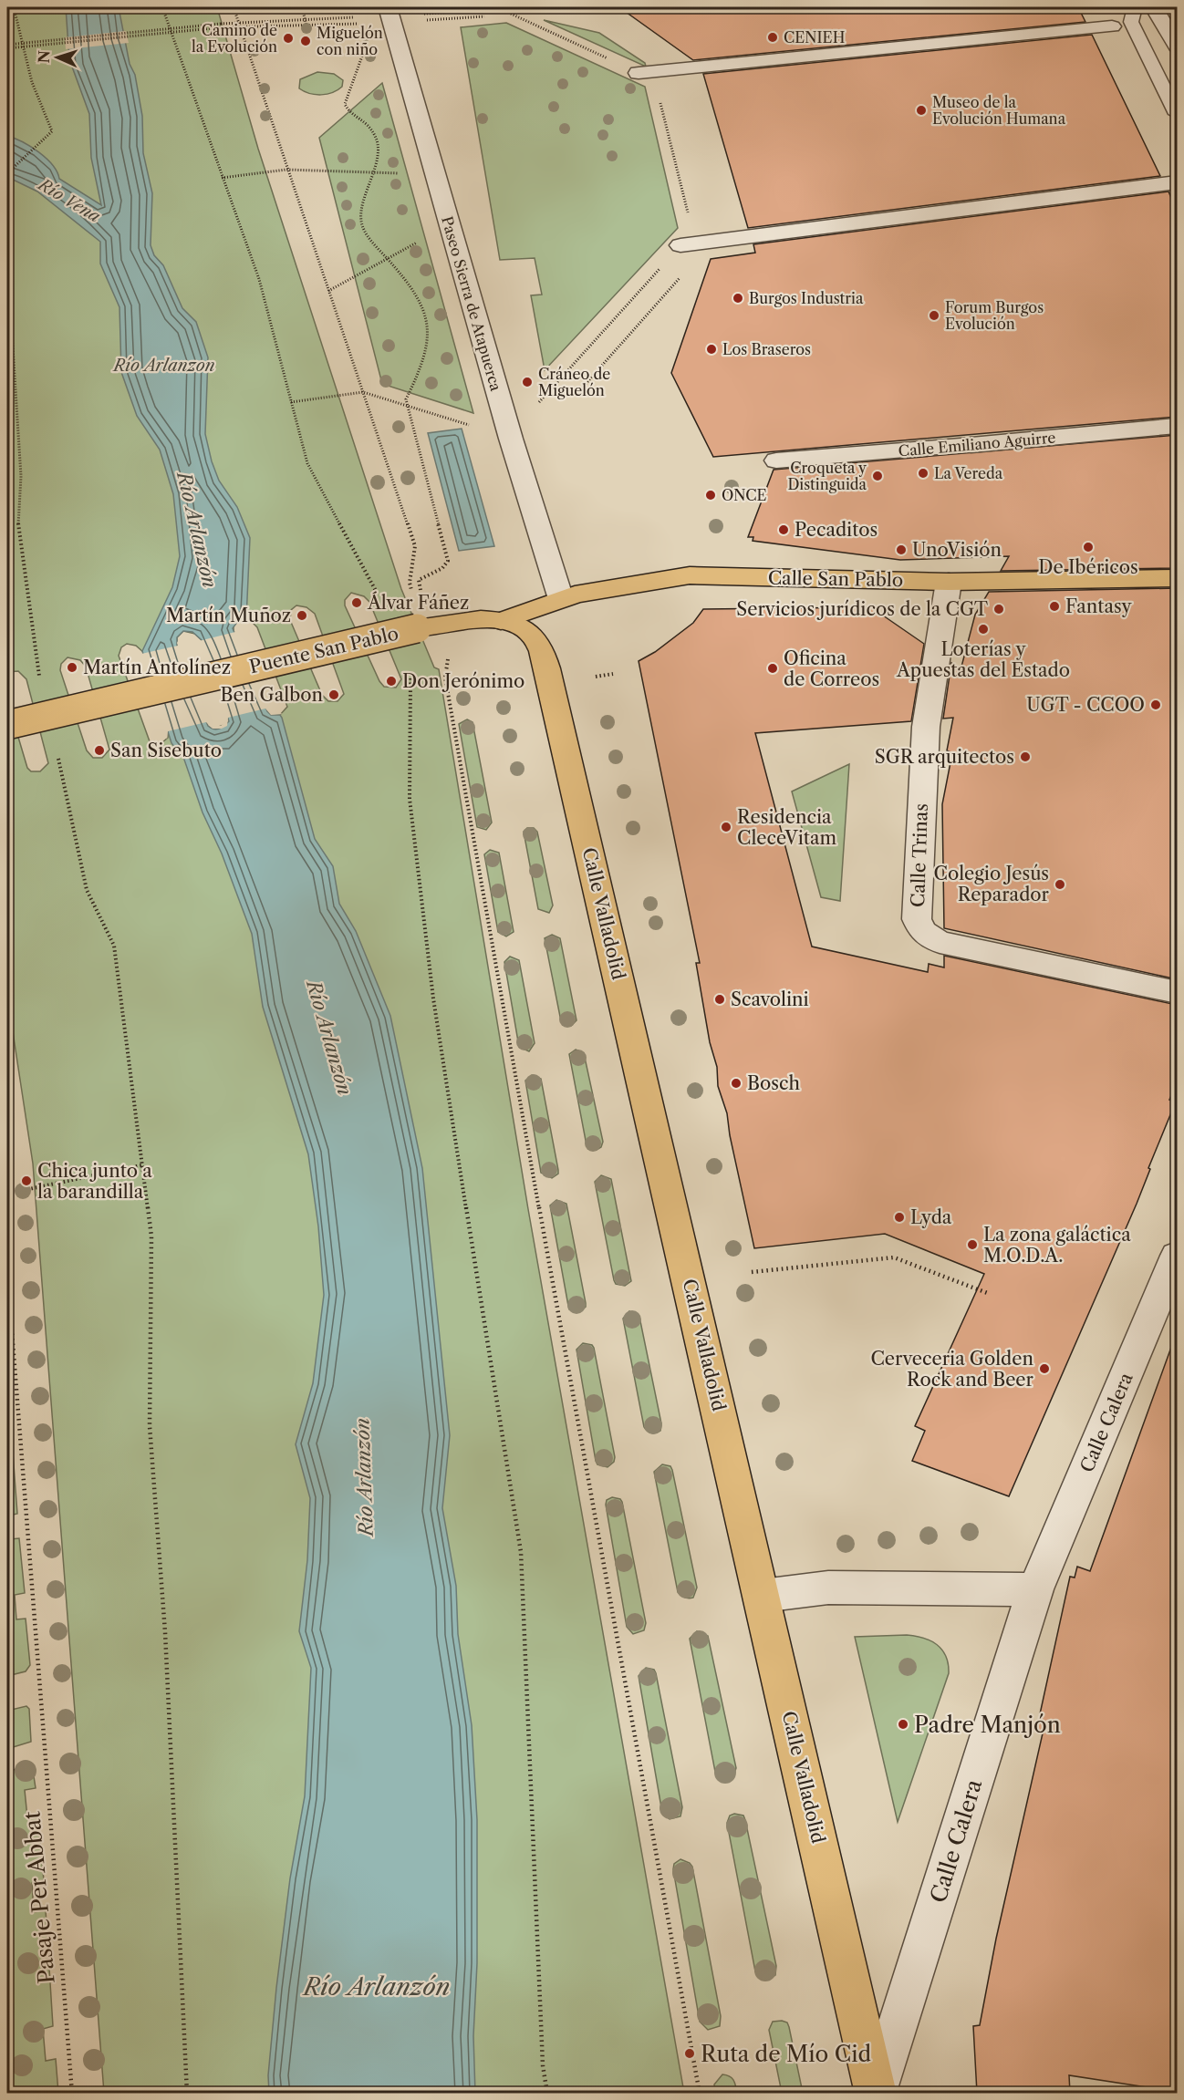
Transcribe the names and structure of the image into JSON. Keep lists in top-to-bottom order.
{
  "streets": {
    "main road": ["Calle San Pablo", "Puente San Pablo", "Calle Valladolid"],
    "street": [
      "Paseo Sierra de Atapuerca",
      "Calle Emiliano Aguirre",
      "Calle Trinas",
      "Calle Calera"
    ],
    "path": ["Pasaje Per Abbat"]
  },
  "crossings": [
    ["Paseo Sierra de Atapuerca", "Calle San Pablo"],
    ["Calle San Pablo", "Puente San Pablo"],
    ["Calle San Pablo", "Calle Trinas"],
    ["Calle San Pablo", "Calle Valladolid"],
    ["Puente San Pablo", "Calle Valladolid"],
    ["Calle Valladolid", "Calle Calera"]
  ],
  "water": ["Río Vena", "Río Arlanzon", "Río Arlanzón"],
  "places": [
    "CENIEH",
    "Camino de la Evolución",
    "Miguelón con niño",
    "Museo de la Evolución Humana",
    "Burgos Industria",
    "Forum Burgos Evolución",
    "Los Braseros",
    "Cráneo de Miguelón",
    "La Vereda",
    "Croqueta y Distinguida",
    "ONCE",
    "Pecaditos",
    "De Ibéricos",
    "UnoVisión",
    "Álvar Fáñez",
    "Fantasy",
    "Servicios jurídicos de la CGT",
    "Martín Muñoz",
    "Loterías y Apuestas del Estado",
    "Martín Antolínez",
    "Oficina de Correos",
    "Don Jerónimo",
    "Ben Galbon",
    "UGT - CCOO",
    "San Sisebuto",
    "SGR arquitectos",
    "Residencia CleceVitam",
    "Colegio Jesús Reparador",
    "Scavolini",
    "Bosch",
    "Chica junto a la barandilla",
    "Lyda",
    "La zona galáctica M.O.D.A.",
    "Cerveceria Golden Rock and Beer",
    "Padre Manjón",
    "Ruta de Mío Cid"
  ],
  "north": "left"
}
